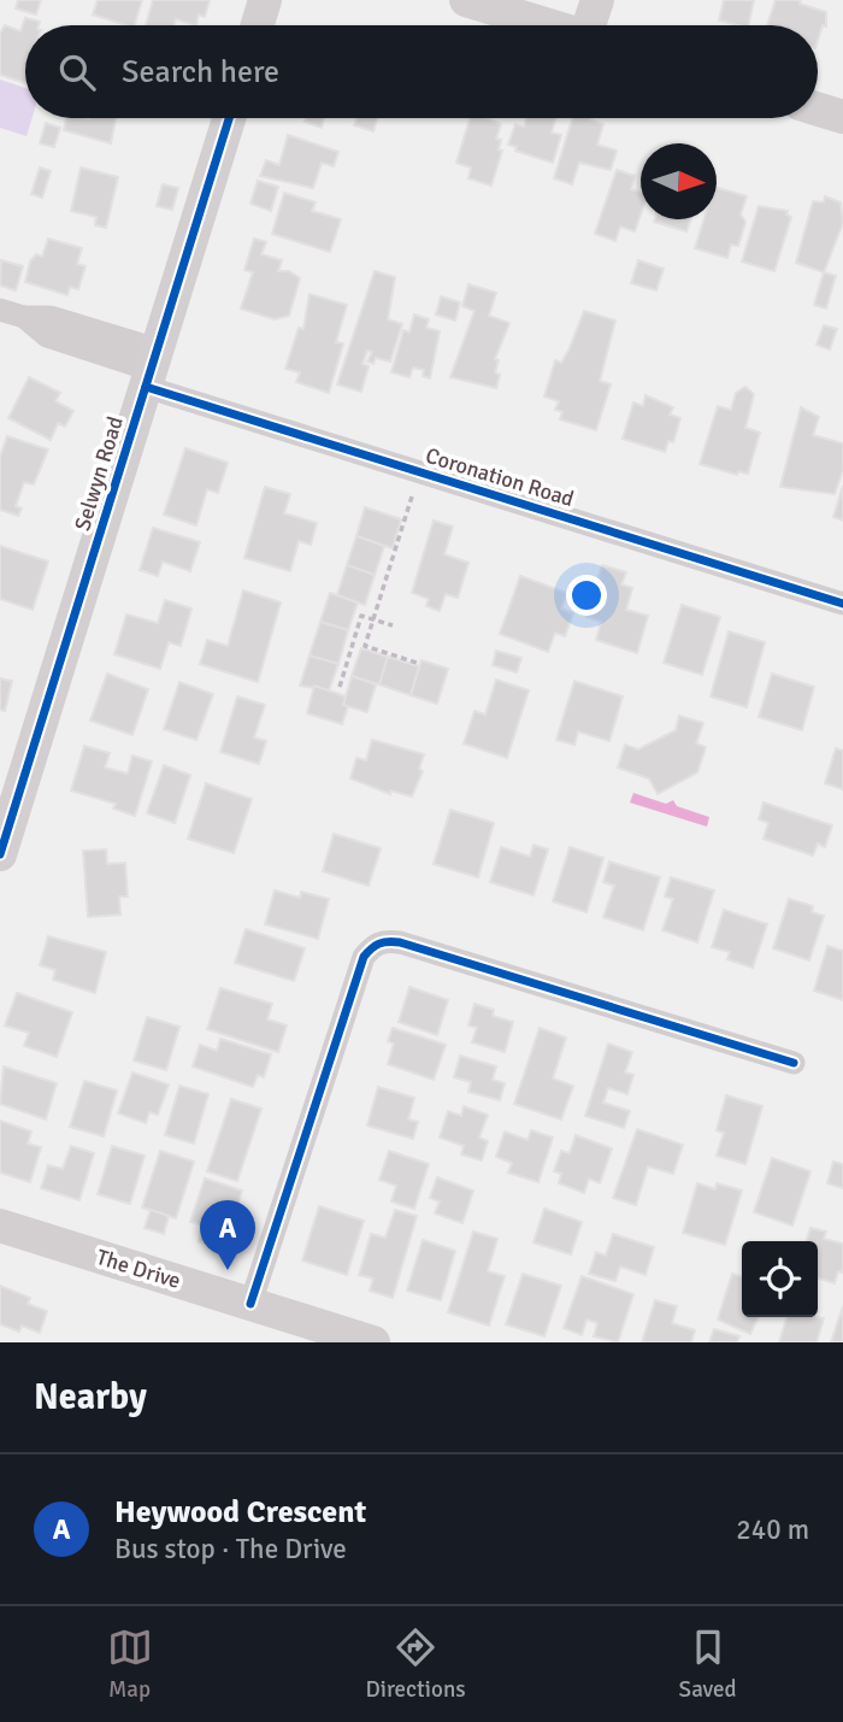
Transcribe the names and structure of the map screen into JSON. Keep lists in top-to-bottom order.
{
  "streets": {
    "street": ["Selwyn Road", "Coronation Road", "The Drive"]
  },
  "crossings": [
    ["Selwyn Road", "Coronation Road"]
  ],
  "north": "right",
  "page": {
    "search": "Search here",
    "pins": "A",
    "heading": "Nearby",
    "list": [
      {
        "mark": "A",
        "name": "Heywood Crescent",
        "note": "Bus stop · The Drive",
        "value": "240 m"
      }
    ],
    "nav": ["Map", "Directions", "Saved"]
  }
}
